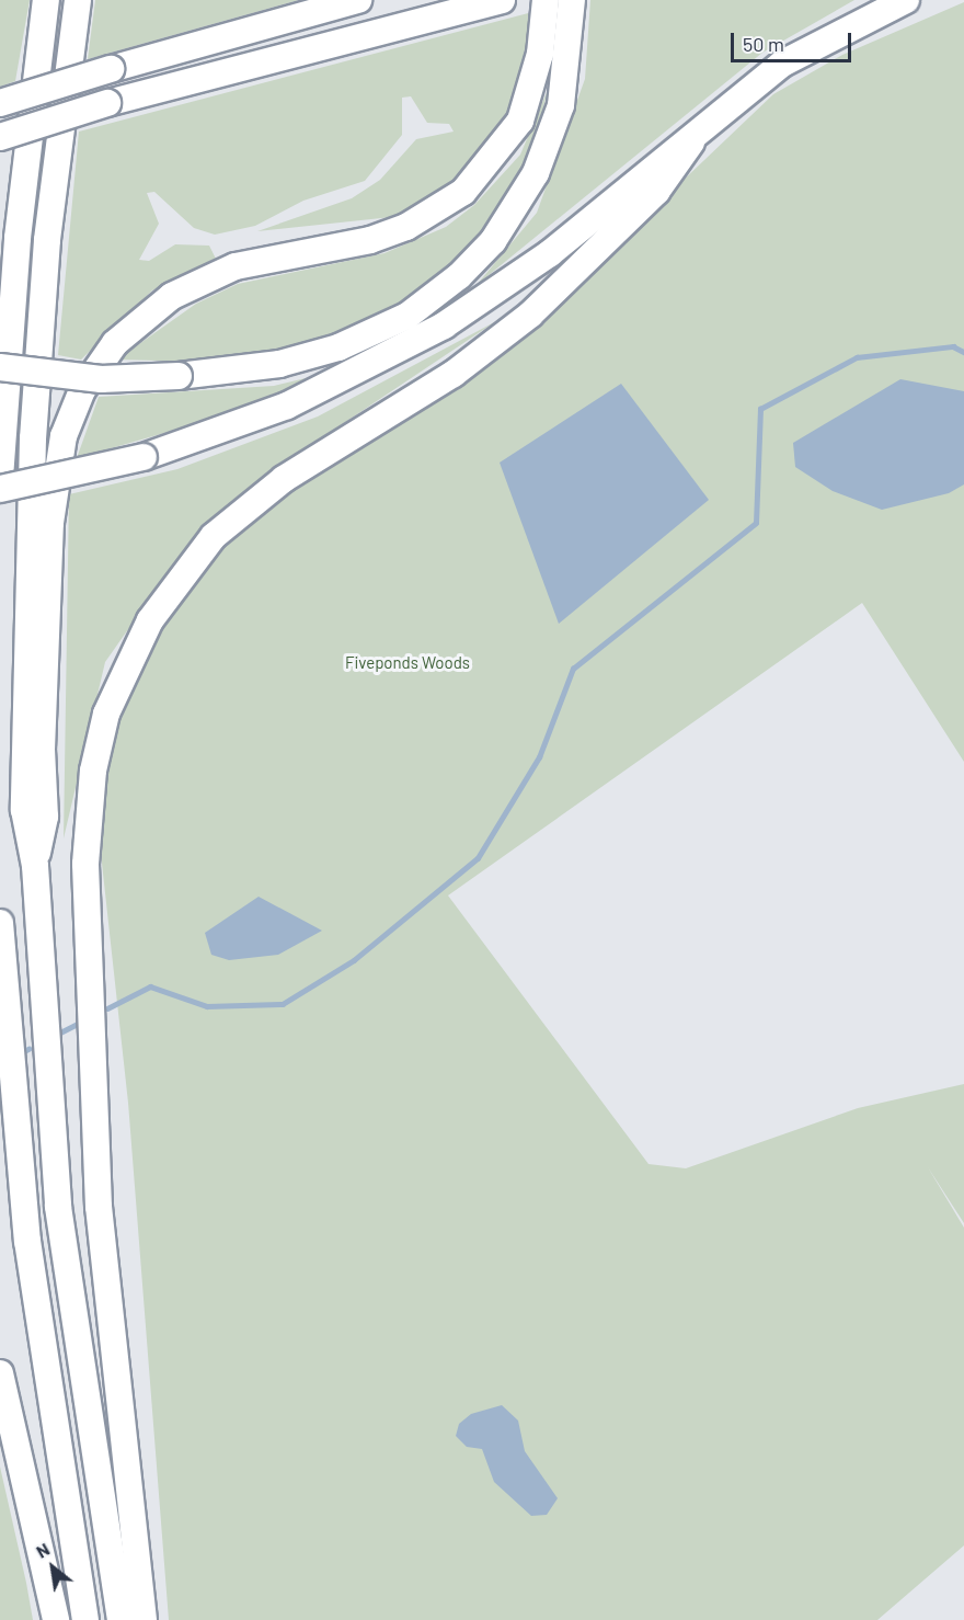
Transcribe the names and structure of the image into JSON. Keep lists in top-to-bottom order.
{
  "parks": ["Fiveponds Woods"],
  "scale_bar": "50 m",
  "north": "top left"
}
